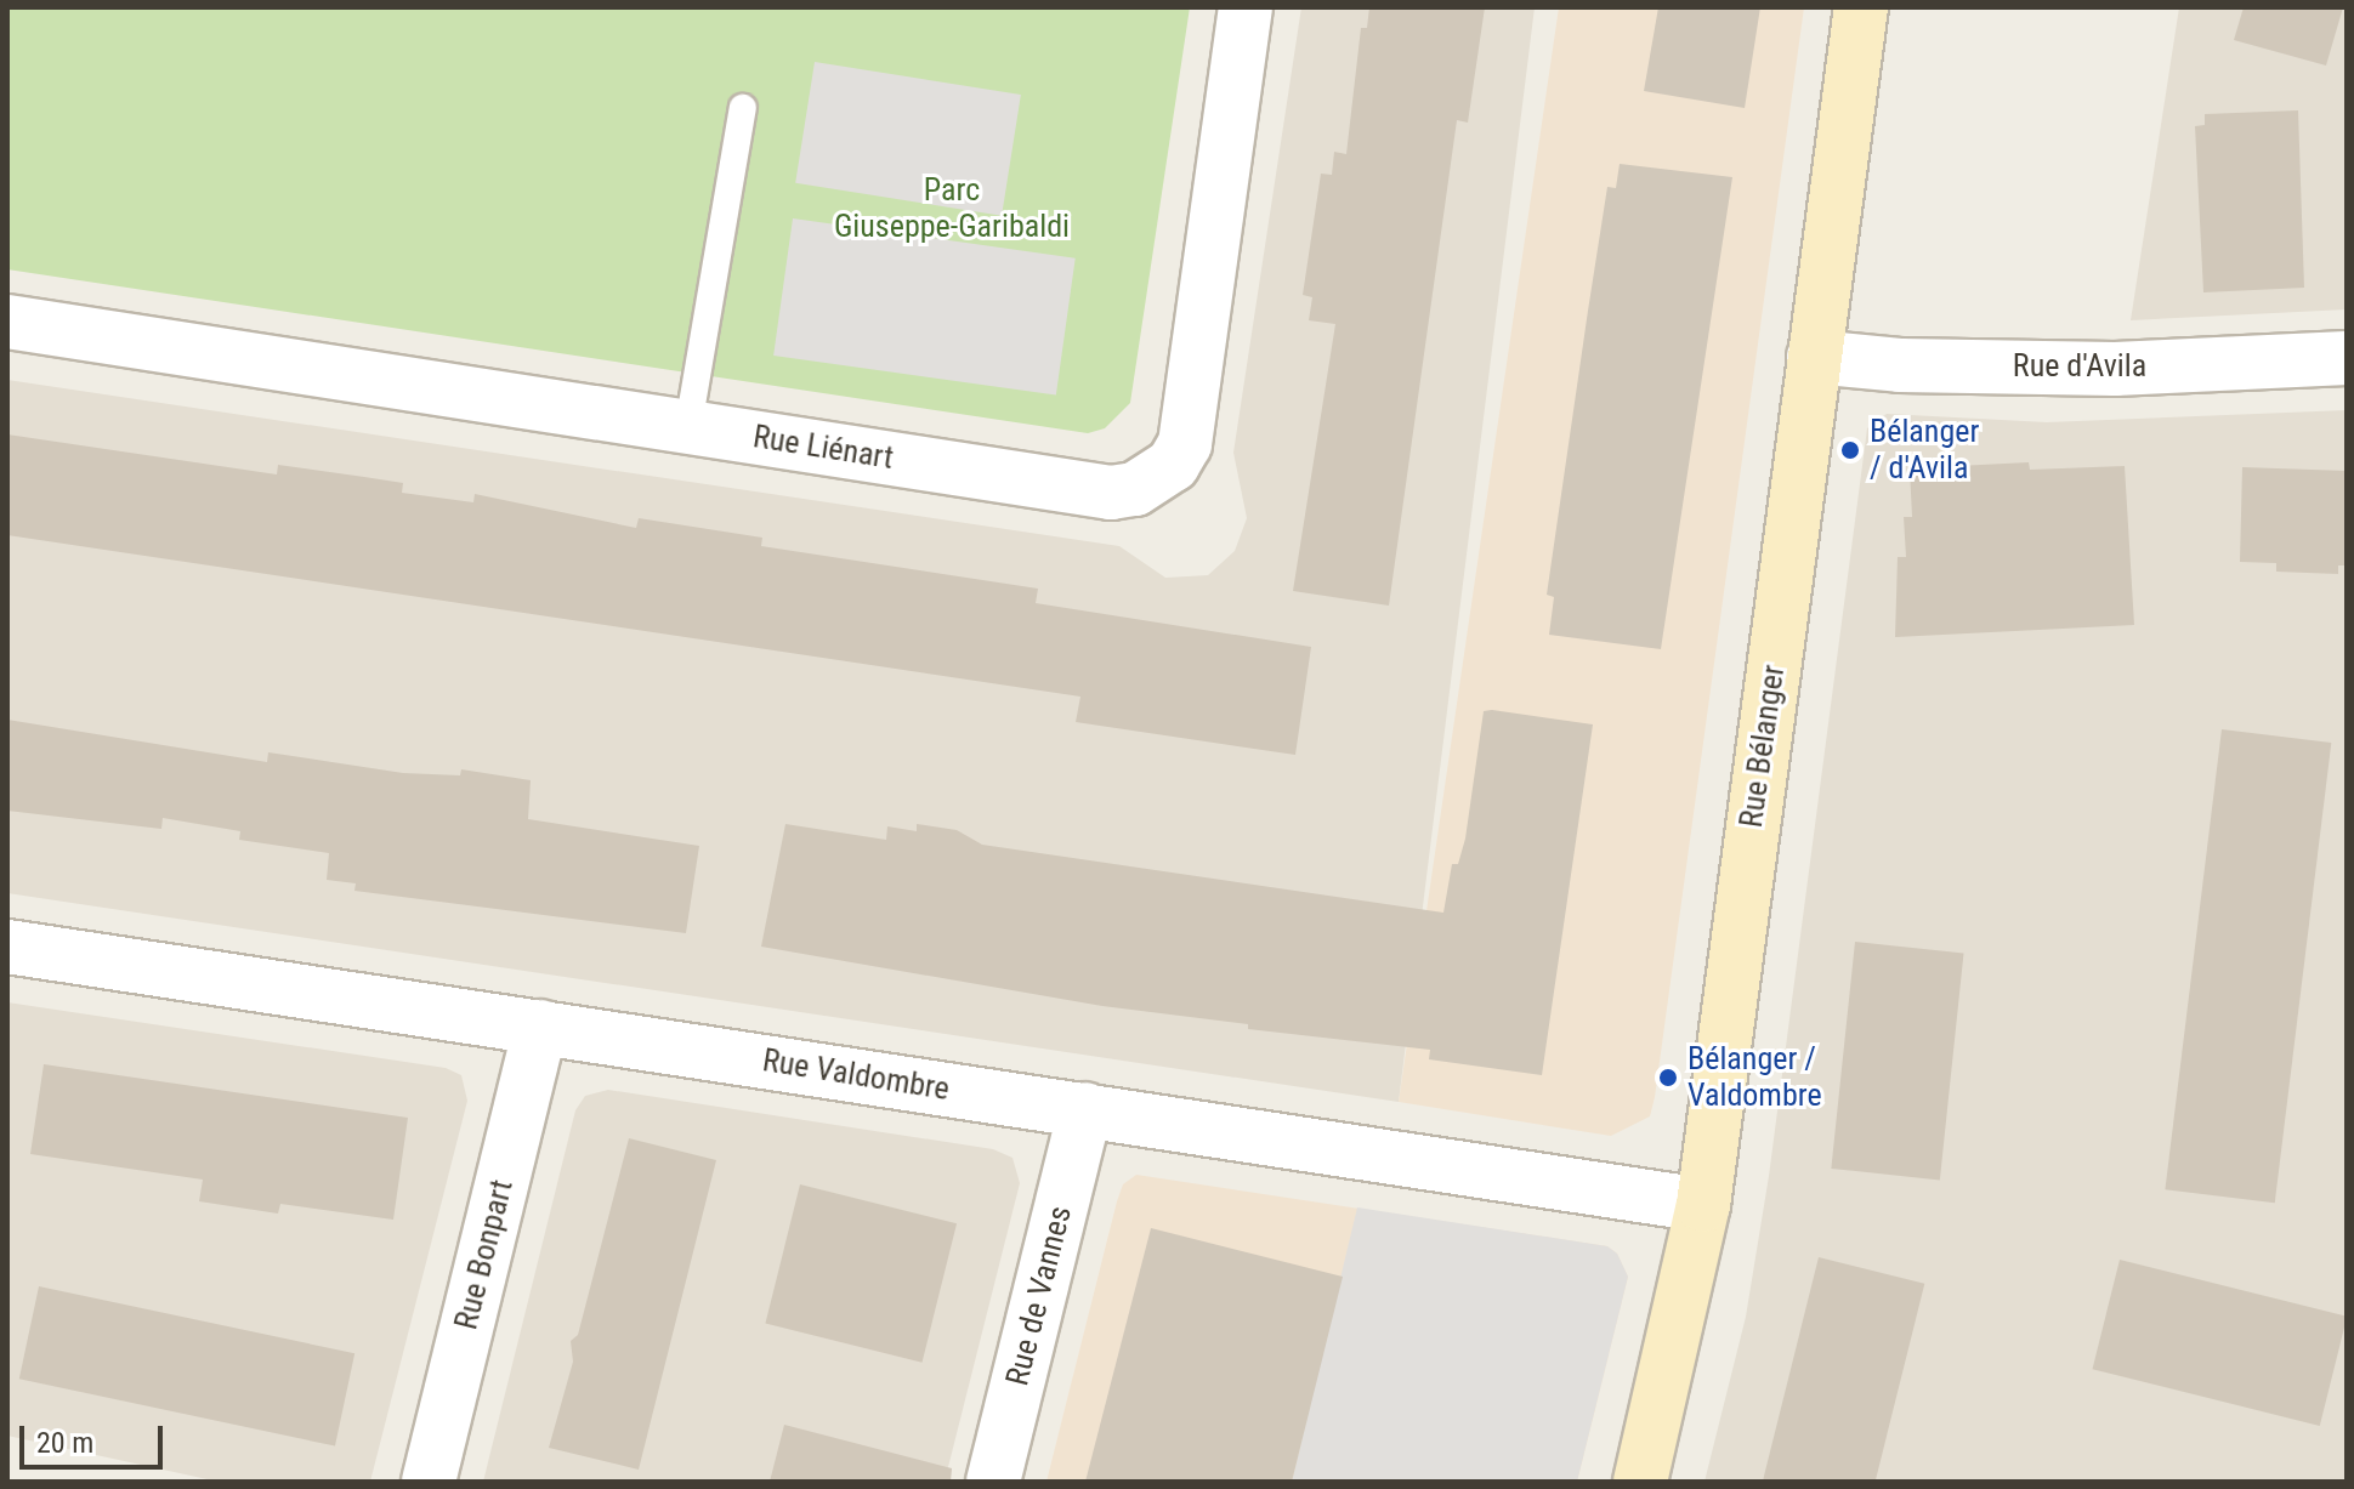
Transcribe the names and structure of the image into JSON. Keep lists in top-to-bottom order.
{
  "streets": {
    "street": [
      "Rue d'Avila",
      "Rue Liénart",
      "Rue Bélanger",
      "Rue Valdombre",
      "Rue Bonpart",
      "Rue de Vannes"
    ]
  },
  "crossings": [
    ["Rue d'Avila", "Rue Bélanger"],
    ["Rue Bélanger", "Rue Valdombre"],
    ["Rue Valdombre", "Rue Bonpart"],
    ["Rue Valdombre", "Rue de Vannes"]
  ],
  "parks": ["Parc Giuseppe-Garibaldi"],
  "places": ["Bélanger / d'Avila", "Bélanger / Valdombre"],
  "scale_bar": "20 m"
}
